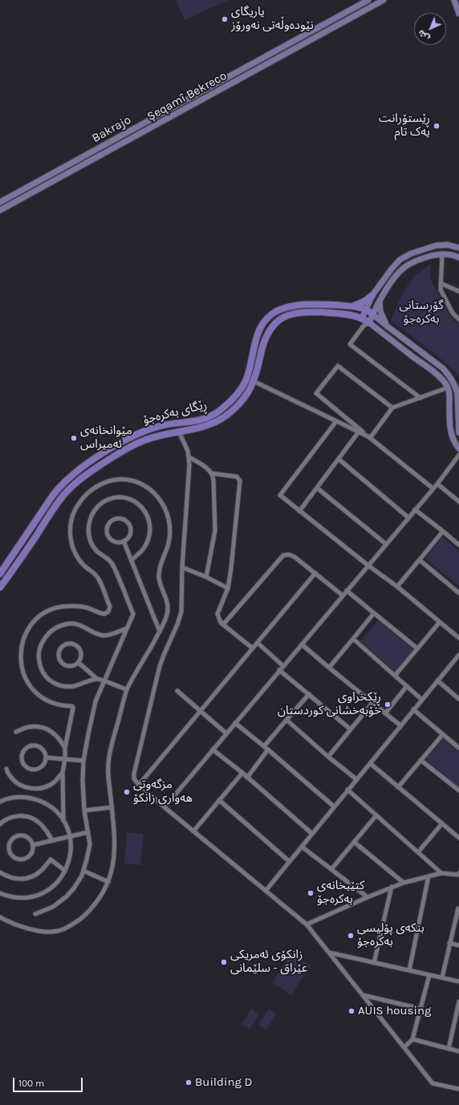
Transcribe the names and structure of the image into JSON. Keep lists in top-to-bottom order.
{
  "streets": {
    "main road": ["Şeqamî Bekreco", "Bakrajo", "ڕێگای بەکرەجۆ"]
  },
  "parks": ["گۆڕستانی بەکرەجۆ"],
  "places": [
    "یاریگای نێودەوڵەتی نەورۆز",
    "ڕێستۆرانت یەک تام",
    "مێوانخانەی ئەمیراس",
    "ڕێکخراوی خۆبەخشانی کوردستان",
    "مزگەوتی هەواری زانکۆ",
    "کتێبخانەی بەکرەجۆ",
    "بنکەی پۆلیسی بەکرەجۆ",
    "زانکۆی ئەمریکی عێراق - سلێمانی",
    "AUIS housing",
    "Building D"
  ],
  "scale_bar": "100 m",
  "north": "bottom left"
}
